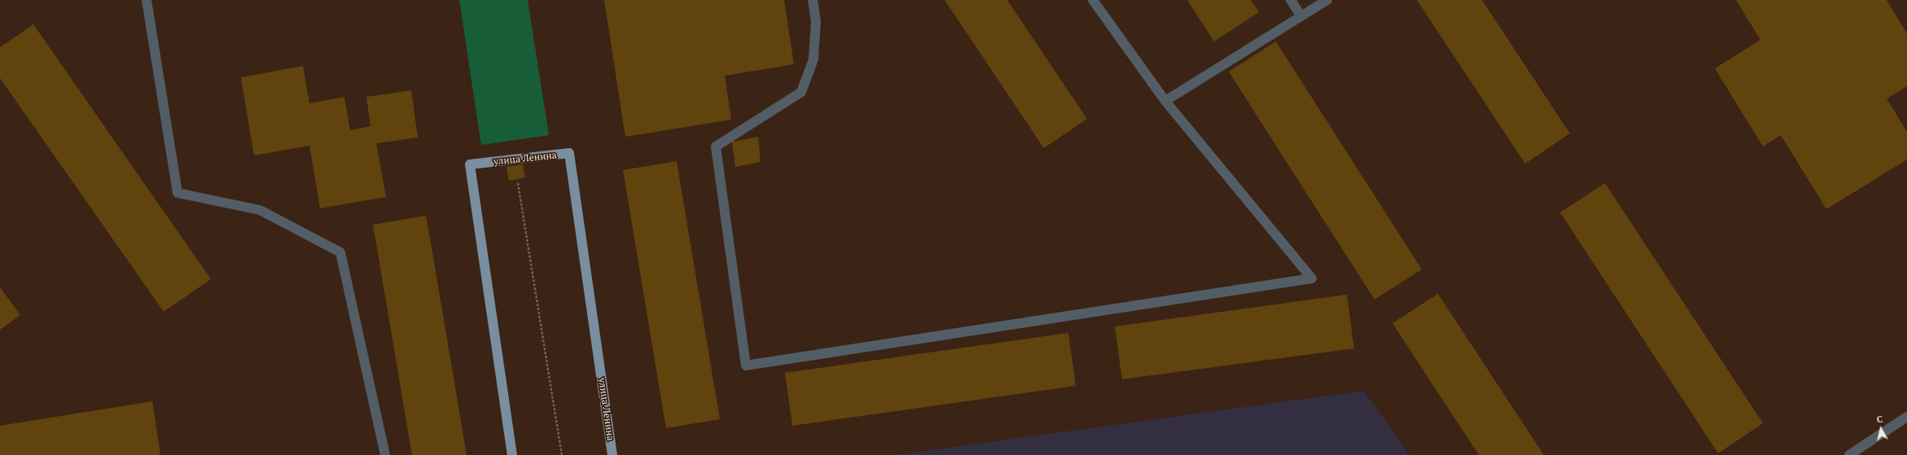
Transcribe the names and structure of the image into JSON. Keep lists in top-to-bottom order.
{
  "streets": {
    "main road": ["улица Ленина"]
  },
  "north": "top"
}
